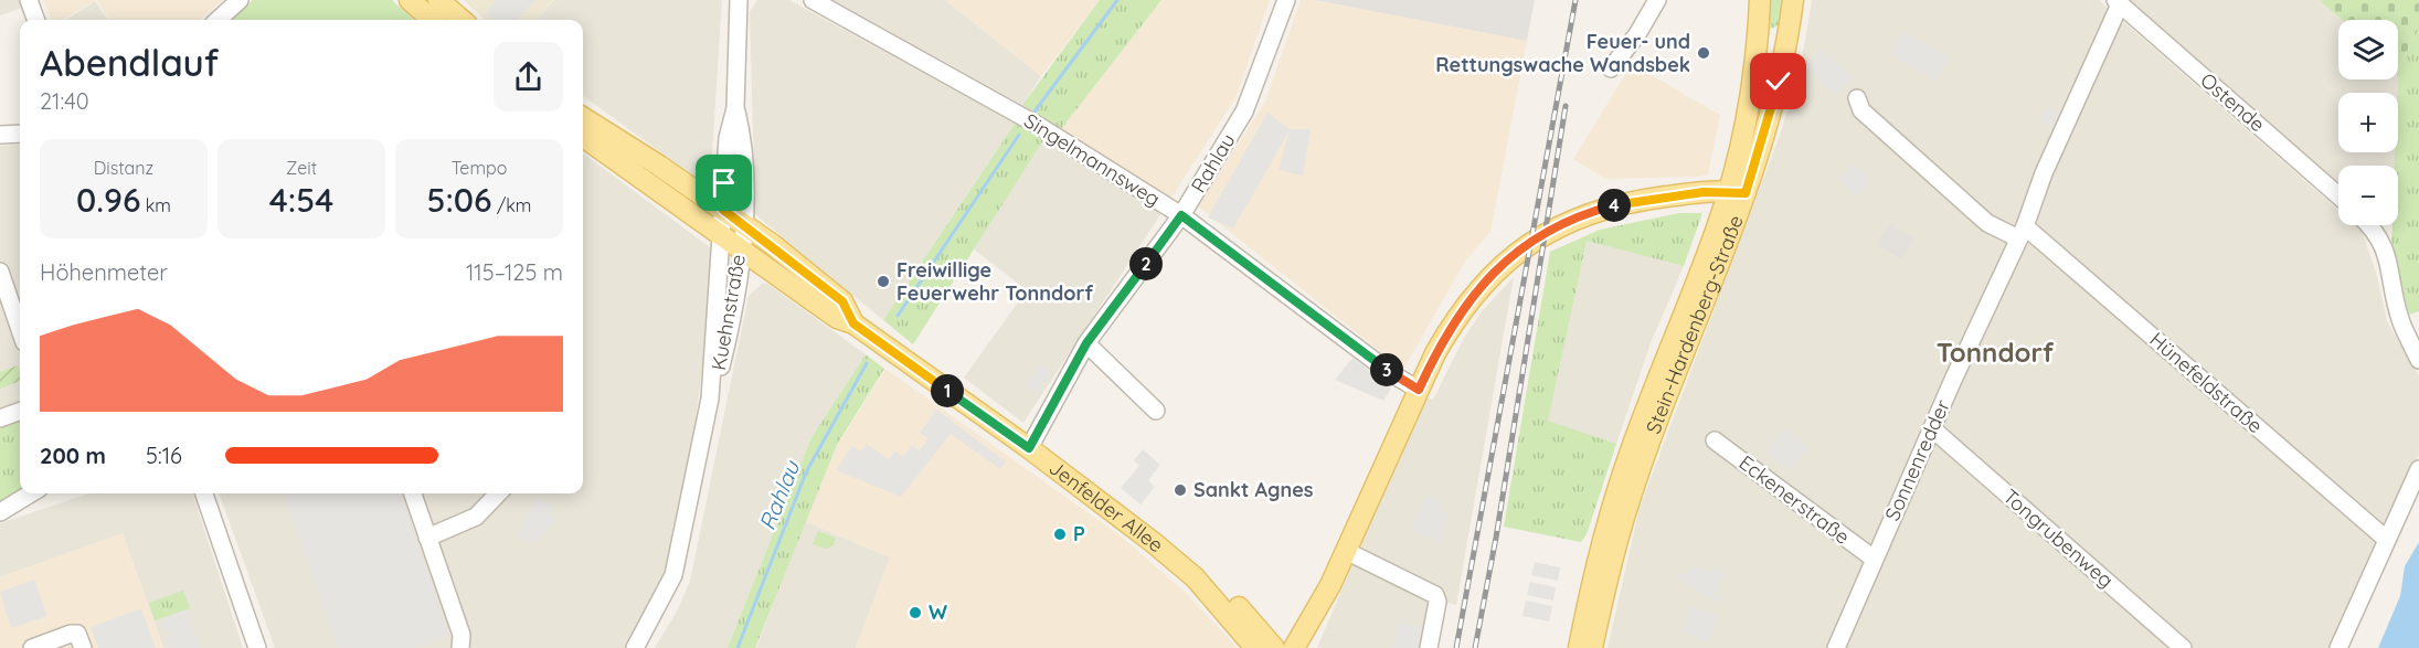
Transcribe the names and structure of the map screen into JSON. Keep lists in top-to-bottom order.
{
  "streets": {
    "main road": ["Stein-Hardenberg-Straße", "Jenfelder Allee"],
    "street": [
      "Ostende",
      "Singelmannsweg",
      "Rahlau",
      "Kuehnstraße",
      "Hünefeldstraße",
      "Sonnenredder",
      "Eckenerstraße",
      "Tongrubenweg"
    ]
  },
  "crossings": [
    ["Ostende", "Sonnenredder"],
    ["Singelmannsweg", "Rahlau"],
    ["Rahlau", "Jenfelder Allee"],
    ["Kuehnstraße", "Jenfelder Allee"],
    ["Hünefeldstraße", "Sonnenredder"],
    ["Sonnenredder", "Eckenerstraße"],
    ["Sonnenredder", "Tongrubenweg"]
  ],
  "districts": ["Tonndorf"],
  "water": ["Rahlau"],
  "places": [
    "Feuer- und Rettungswache Wandsbek",
    "Freiwillige Feuerwehr Tonndorf",
    "Sankt Agnes",
    "P",
    "W"
  ],
  "page": {
    "map_buttons": ["+", "−"],
    "heading": ["Abendlauf", "21:40"],
    "stats": [
      ["Distanz", "0.96 km"],
      ["Zeit", "4:54"],
      ["Tempo", "5:06 /km"]
    ],
    "pins": [
      "4",
      "2",
      "3",
      "1"
    ],
    "chart": ["Höhenmeter", "115–125 m"],
    "list": [
      {
        "name": "200 m",
        "note": "5:16"
      }
    ]
  }
}
